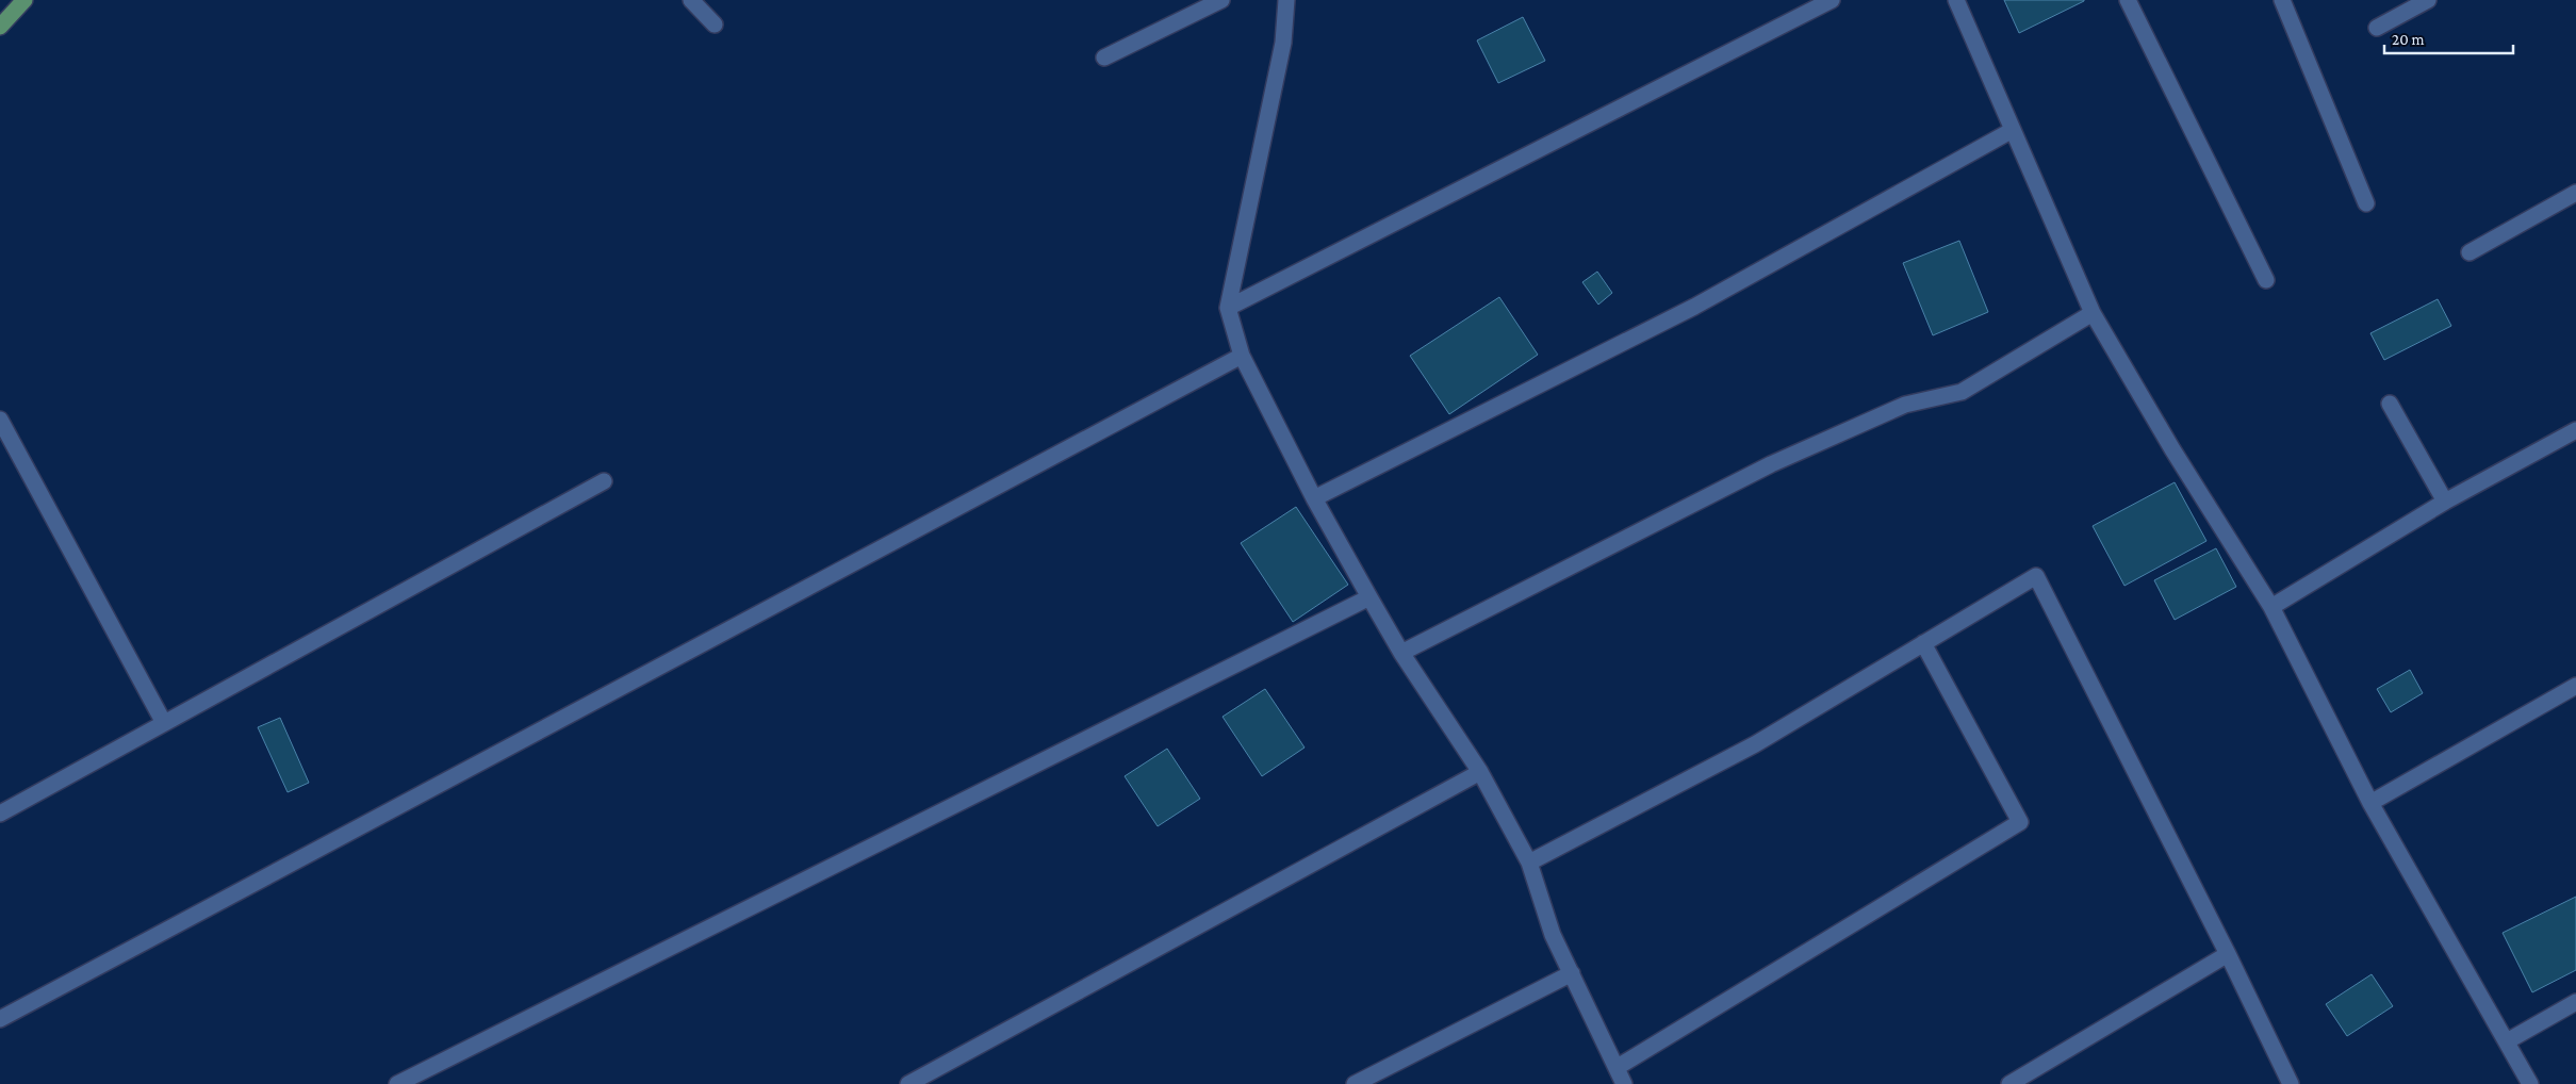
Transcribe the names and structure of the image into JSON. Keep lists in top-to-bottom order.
{
  "scale_bar": "20 m"
}
